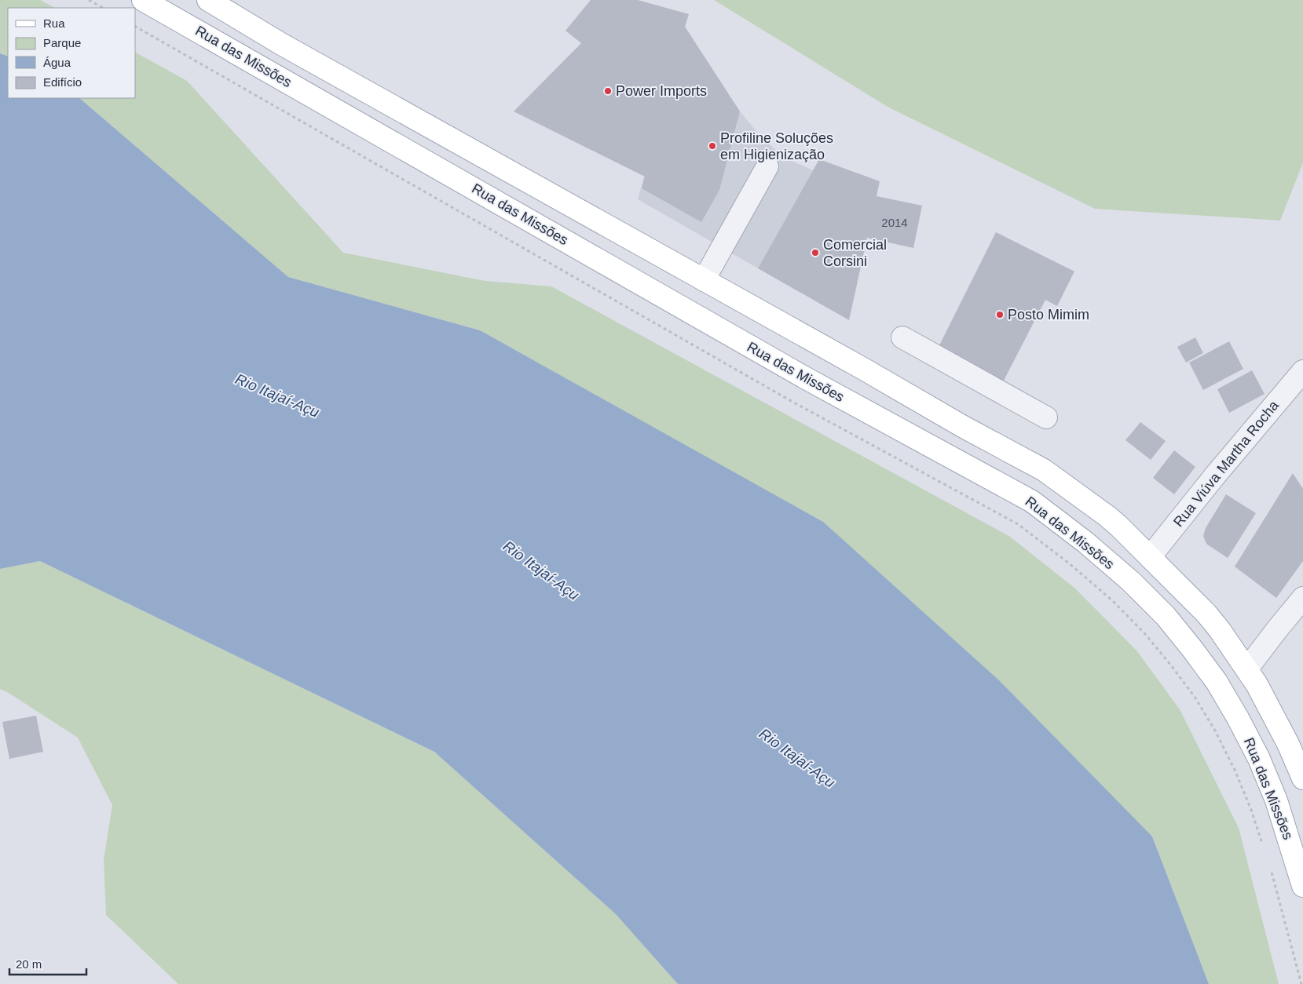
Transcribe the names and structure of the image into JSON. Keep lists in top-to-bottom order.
{
  "streets": {
    "main road": ["Rua das Missões"],
    "street": ["Rua Viúva Martha Rocha"]
  },
  "water": ["Rio Itajaí-Açu"],
  "places": [
    "Power Imports",
    "Profiline Soluções em Higienização",
    "Comercial Corsini",
    "Posto Mimim"
  ],
  "house_numbers": ["2014"],
  "legend": [
    "Rua",
    "Parque",
    "Água",
    "Edifício"
  ],
  "scale_bar": "20 m"
}
